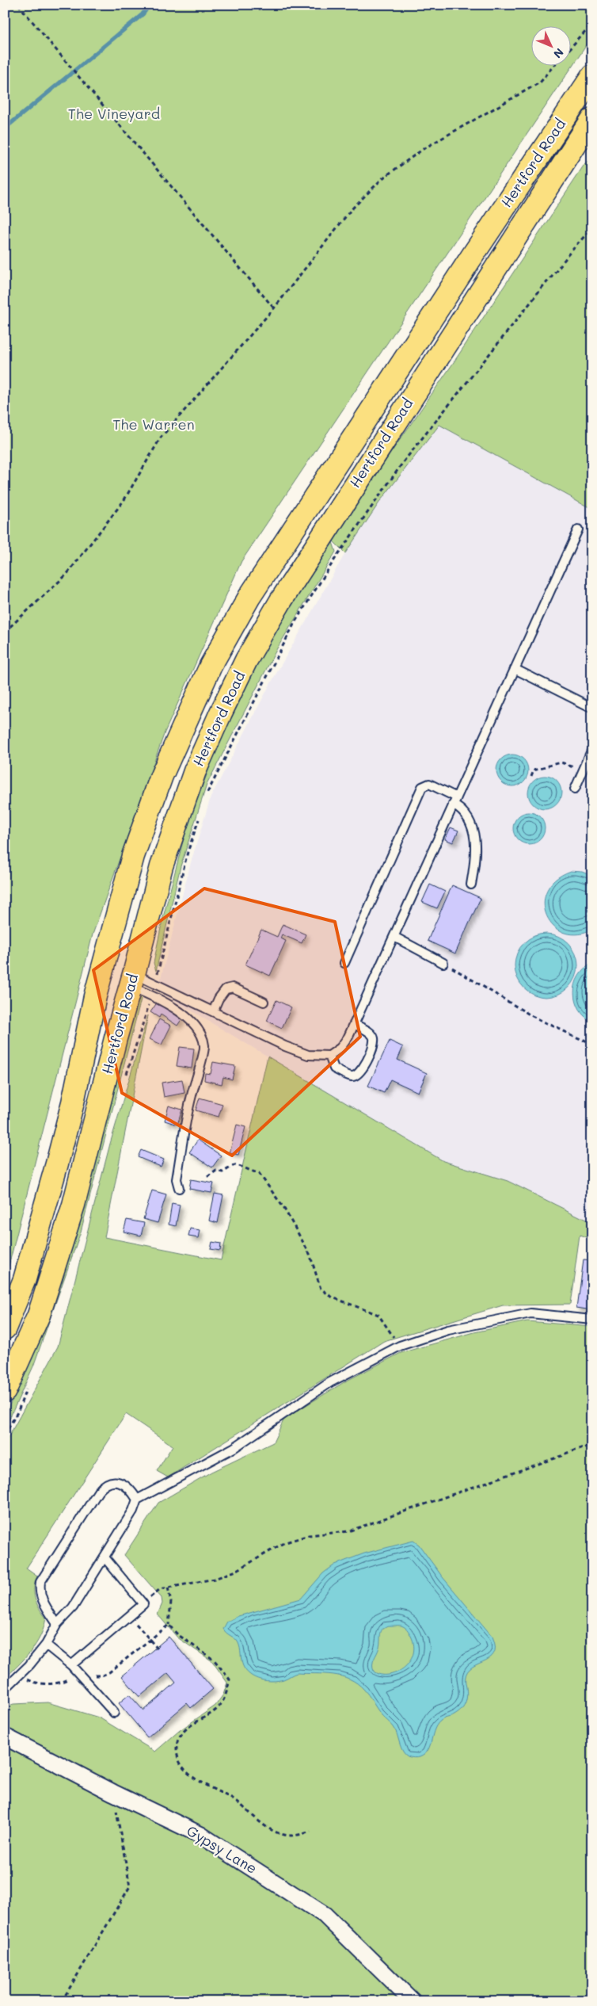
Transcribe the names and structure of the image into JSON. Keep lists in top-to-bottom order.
{
  "streets": {
    "highway": ["Hertford Road"],
    "street": ["Gypsy Lane"]
  },
  "parks": ["The Vineyard", "The Warren"],
  "north": "bottom right"
}
